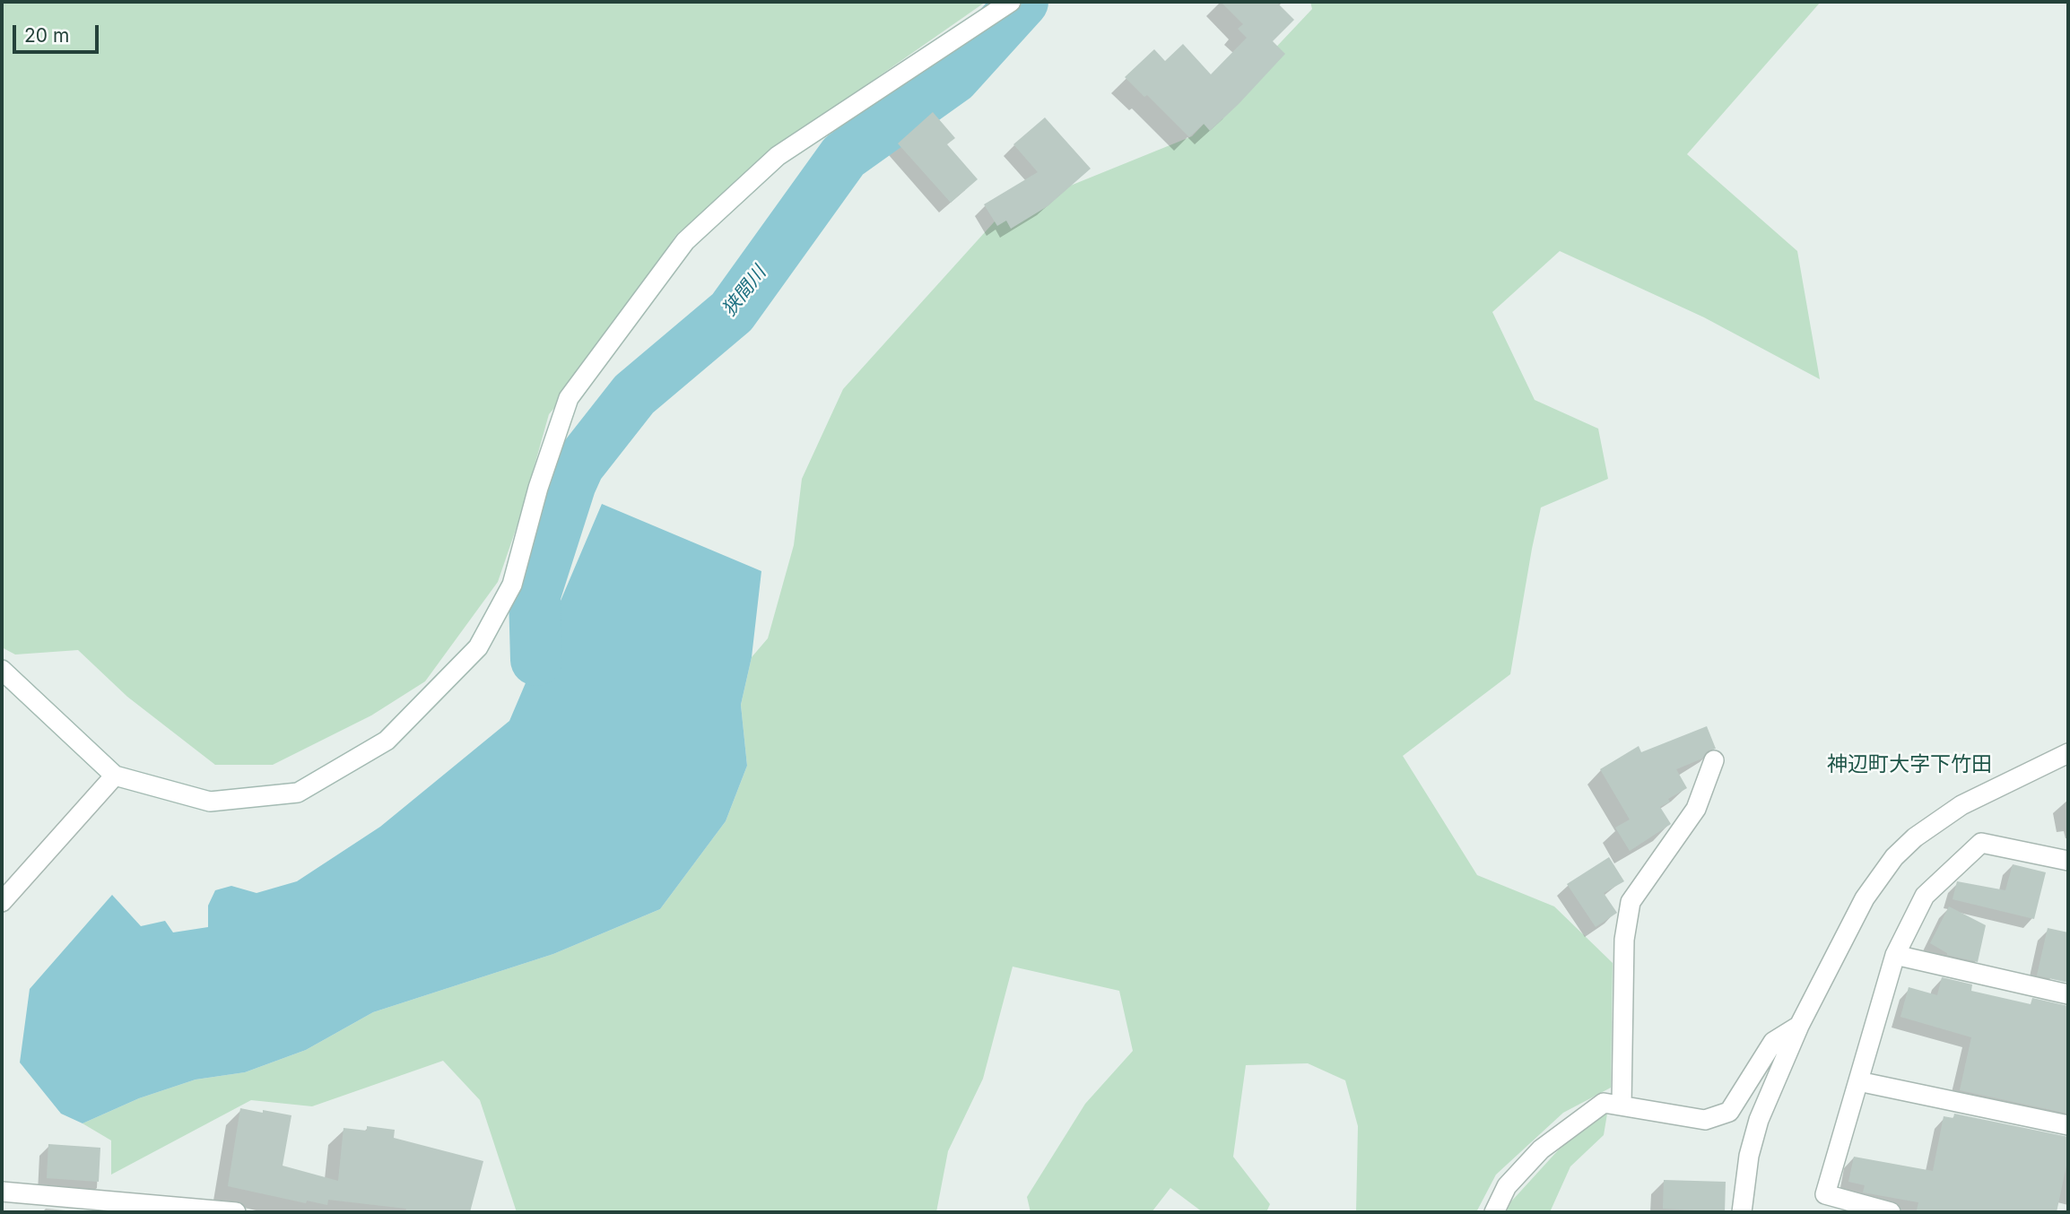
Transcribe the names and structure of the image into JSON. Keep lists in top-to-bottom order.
{
  "districts": ["神辺町大字下竹田"],
  "water": ["狭間川"],
  "scale_bar": "20 m"
}
